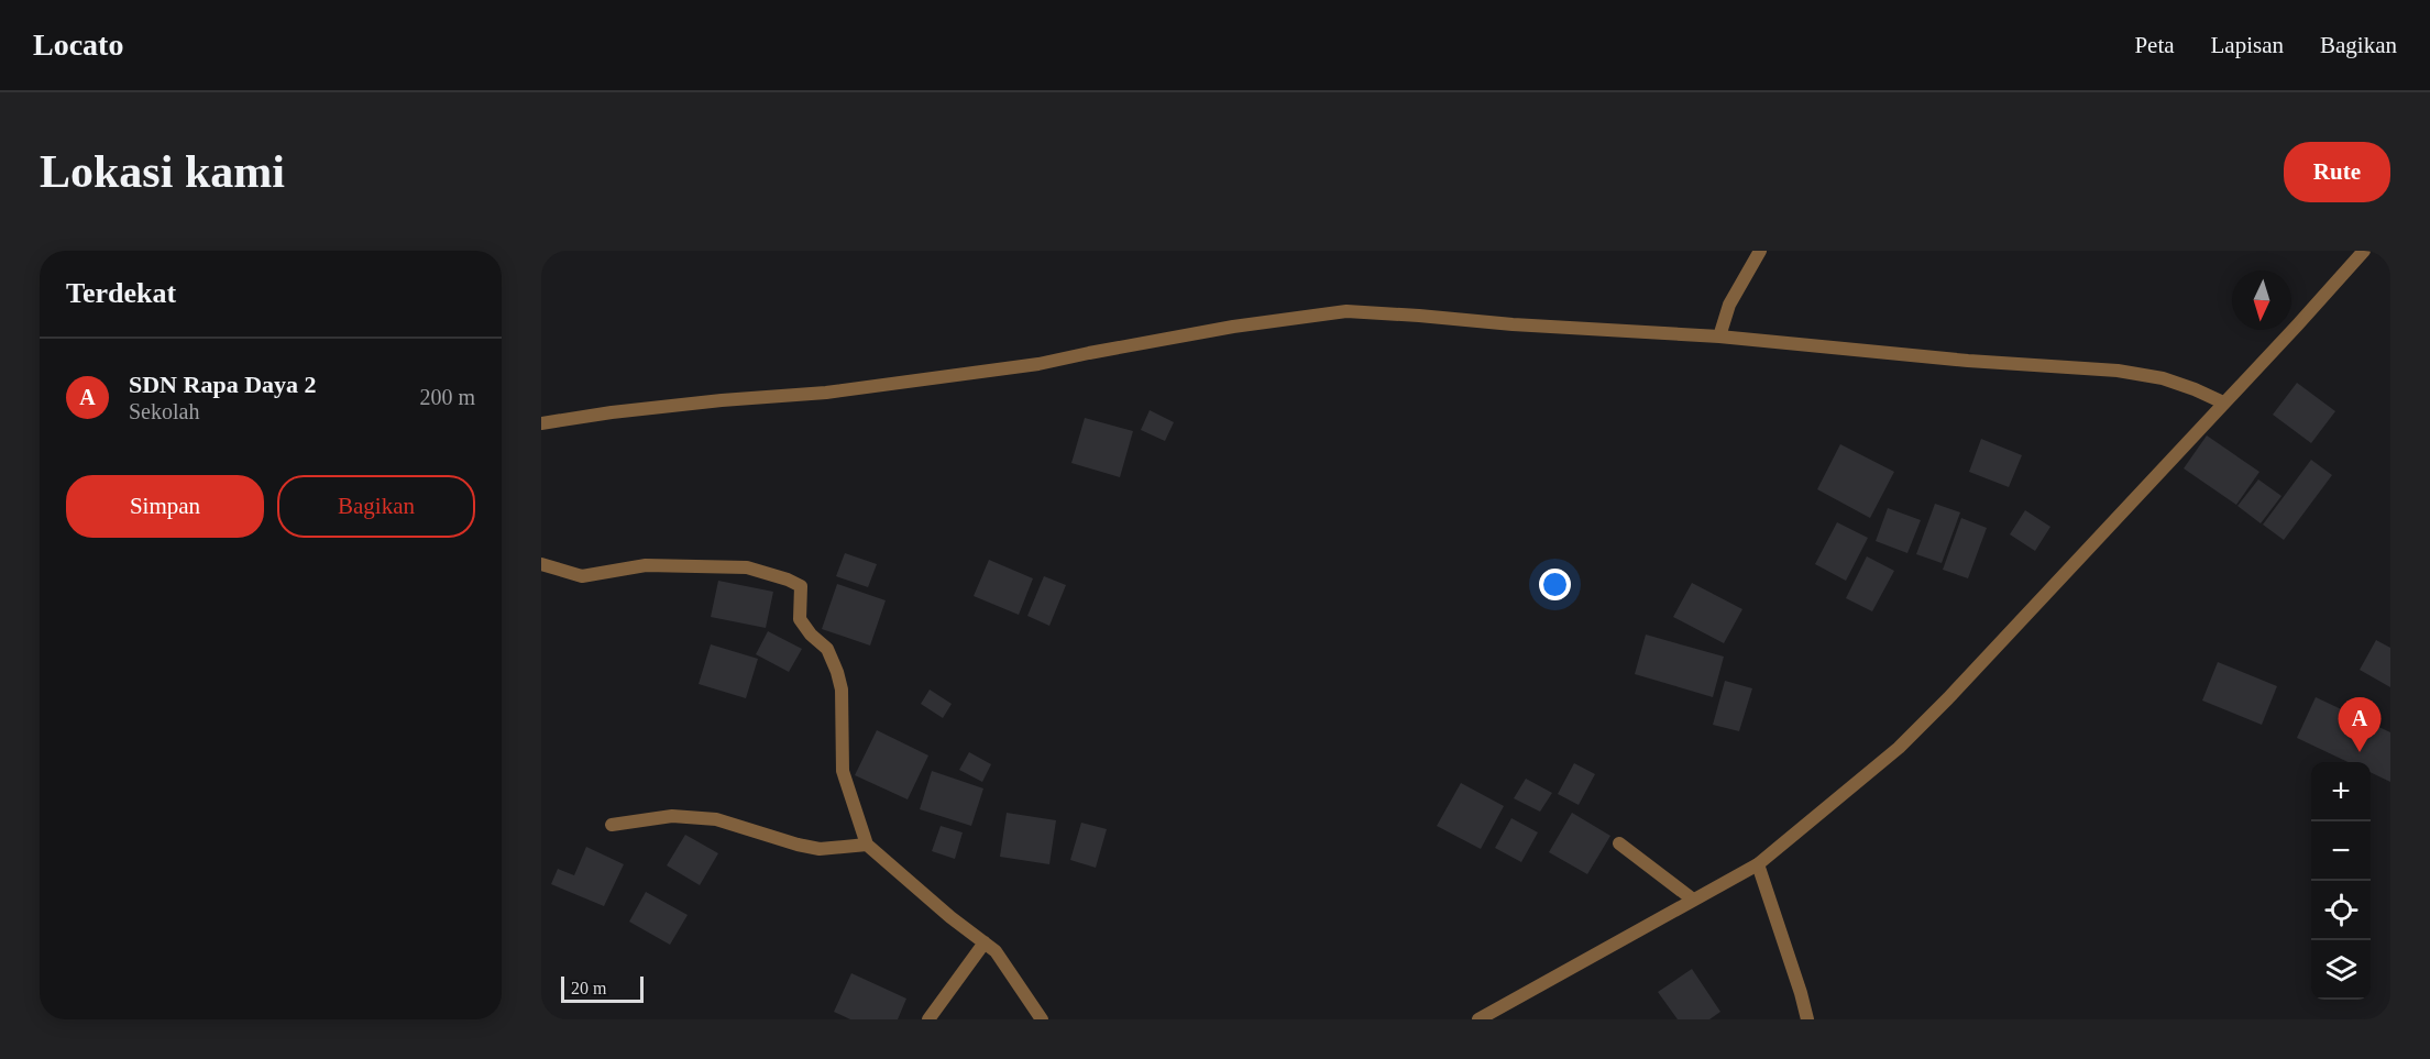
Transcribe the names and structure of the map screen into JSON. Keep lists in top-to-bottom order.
{
  "scale_bar": "20 m",
  "north": "bottom",
  "page": {
    "header": "Locato",
    "nav": ["Peta", "Lapisan", "Bagikan"],
    "buttons": [
      "Rute",
      ["Simpan", "Bagikan"]
    ],
    "title": "Lokasi kami",
    "heading": "Terdekat",
    "list": [
      {
        "mark": "A",
        "name": "SDN Rapa Daya 2",
        "note": "Sekolah",
        "value": "200 m"
      }
    ],
    "pins": "A",
    "map_buttons": ["+", "−"],
    "scale": "20 m"
  }
}
